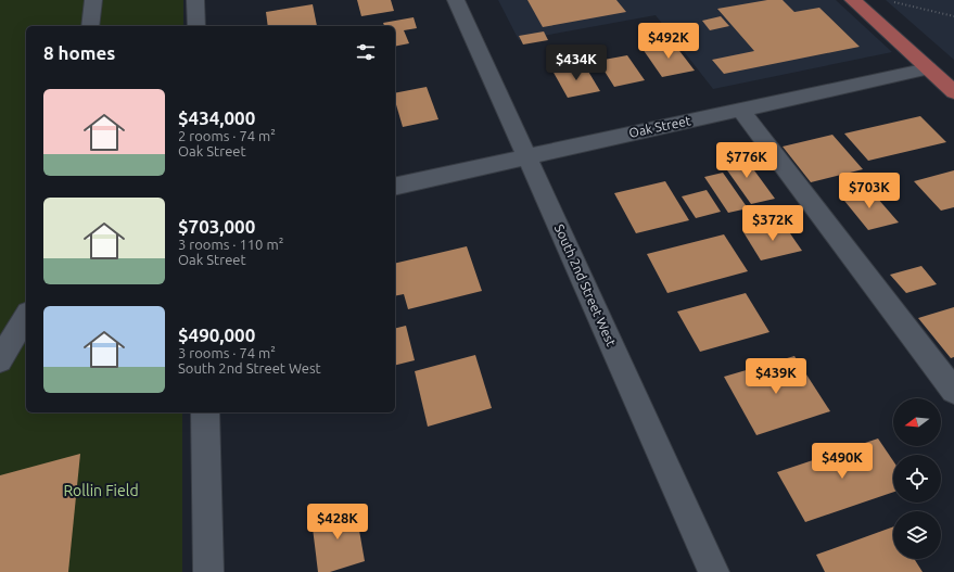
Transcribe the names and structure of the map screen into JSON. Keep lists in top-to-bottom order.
{
  "streets": {
    "street": ["Oak Street", "South 2nd Street West"]
  },
  "crossings": [
    ["Oak Street", "South 2nd Street West"]
  ],
  "parks": ["Rollin Field"],
  "north": "left",
  "page": {
    "price": [
      "$492K",
      "$434K",
      "$776K",
      "$703K",
      "$372K",
      "$439K",
      "$490K",
      "$428K"
    ],
    "heading": "8 homes",
    "list": [
      {
        "name": "$434,000",
        "note": "2 rooms · 74 m² · Oak Street"
      },
      {
        "name": "$703,000",
        "note": "3 rooms · 110 m² · Oak Street"
      },
      {
        "name": "$490,000",
        "note": "3 rooms · 74 m² · South 2nd Street West"
      }
    ]
  }
}
